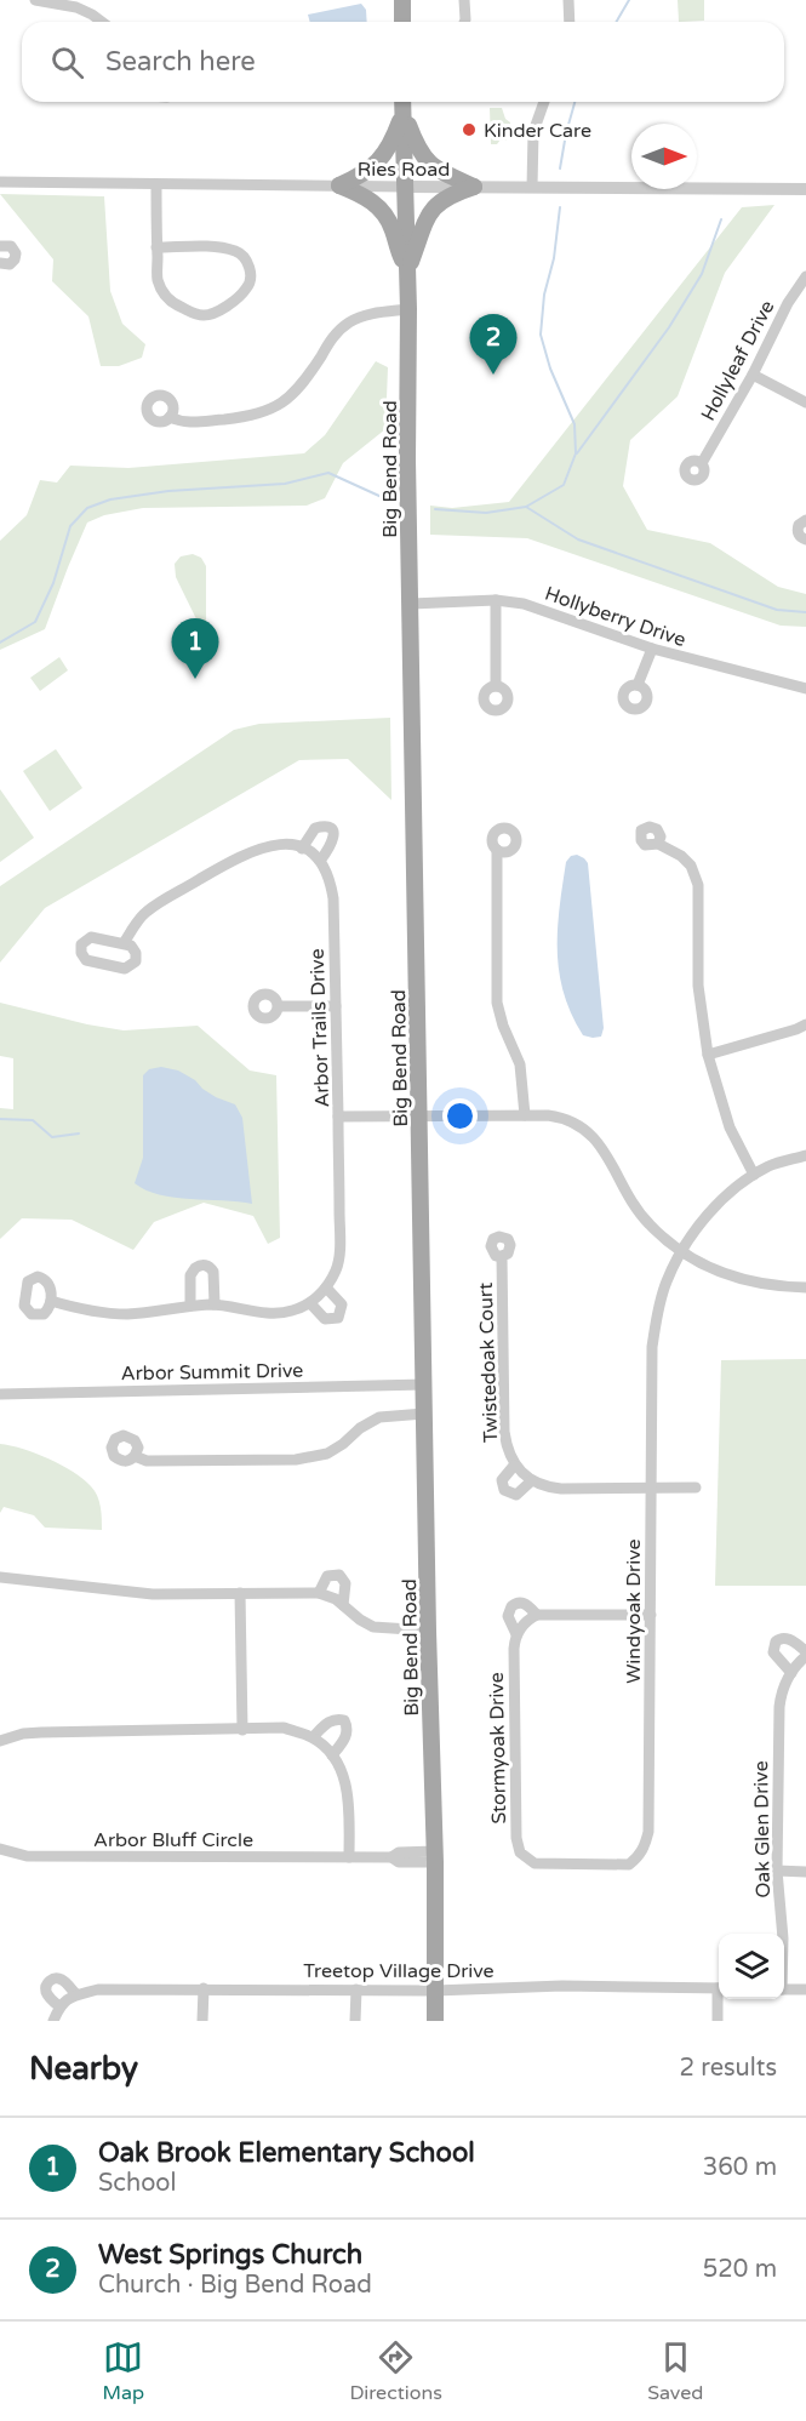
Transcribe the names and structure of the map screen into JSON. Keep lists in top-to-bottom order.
{
  "streets": {
    "main road": ["Big Bend Road"],
    "street": [
      "Ries Road",
      "Hollyleaf Drive",
      "Hollyberry Drive",
      "Arbor Trails Drive",
      "Twistedoak Court",
      "Arbor Summit Drive",
      "Windyoak Drive",
      "Stormyoak Drive",
      "Oak Glen Drive",
      "Arbor Bluff Circle",
      "Treetop Village Drive"
    ]
  },
  "crossings": [
    ["Ries Road", "Big Bend Road"],
    ["Big Bend Road", "Hollyberry Drive"],
    ["Big Bend Road", "Arbor Trails Drive"],
    ["Big Bend Road", "Arbor Summit Drive"],
    ["Big Bend Road", "Arbor Bluff Circle"],
    ["Big Bend Road", "Treetop Village Drive"],
    ["Arbor Trails Drive", "Windyoak Drive"],
    ["Twistedoak Court", "Windyoak Drive"],
    ["Windyoak Drive", "Stormyoak Drive"]
  ],
  "places": ["Kinder Care"],
  "north": "right",
  "page": {
    "search": "Search here",
    "pins": ["2", "1"],
    "heading": ["Nearby", "2 results"],
    "list": [
      {
        "mark": "1",
        "name": "Oak Brook Elementary School",
        "note": "School",
        "value": "360 m"
      },
      {
        "mark": "2",
        "name": "West Springs Church",
        "note": "Church · Big Bend Road",
        "value": "520 m"
      }
    ],
    "nav": ["Map", "Directions", "Saved"]
  }
}
